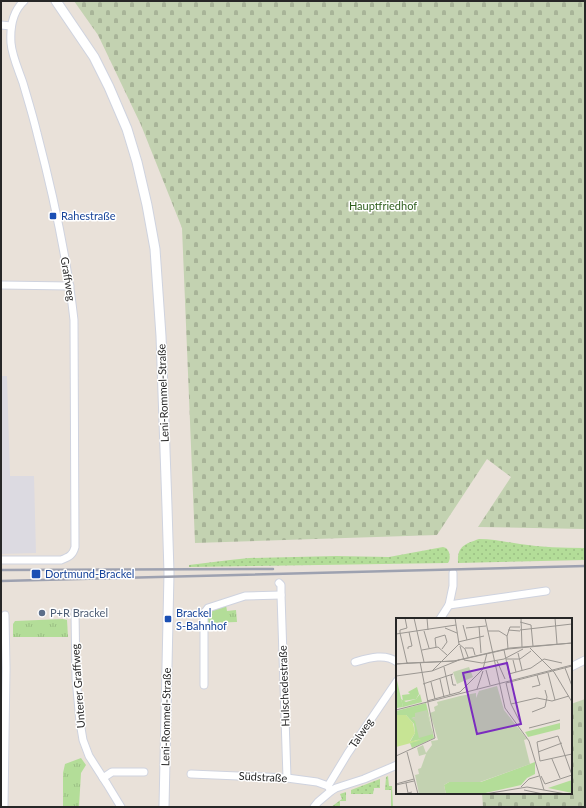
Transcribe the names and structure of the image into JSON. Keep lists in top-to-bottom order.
{
  "streets": {
    "main road": ["Leni-Rommel-Straße"],
    "street": [
      "Graffweg",
      "Unterer Graffweg",
      "Hulschedestraße",
      "Talweg",
      "Südstraße"
    ]
  },
  "crossings": [
    ["Hulschedestraße", "Südstraße"],
    ["Talweg", "Südstraße"]
  ],
  "parks": ["Hauptfriedhof"],
  "places": {
    "transit": ["Rahestraße", "Dortmund-Brackel", "Brackel S-Bahnhof"],
    "other": ["P+R Brackel"]
  }
}
